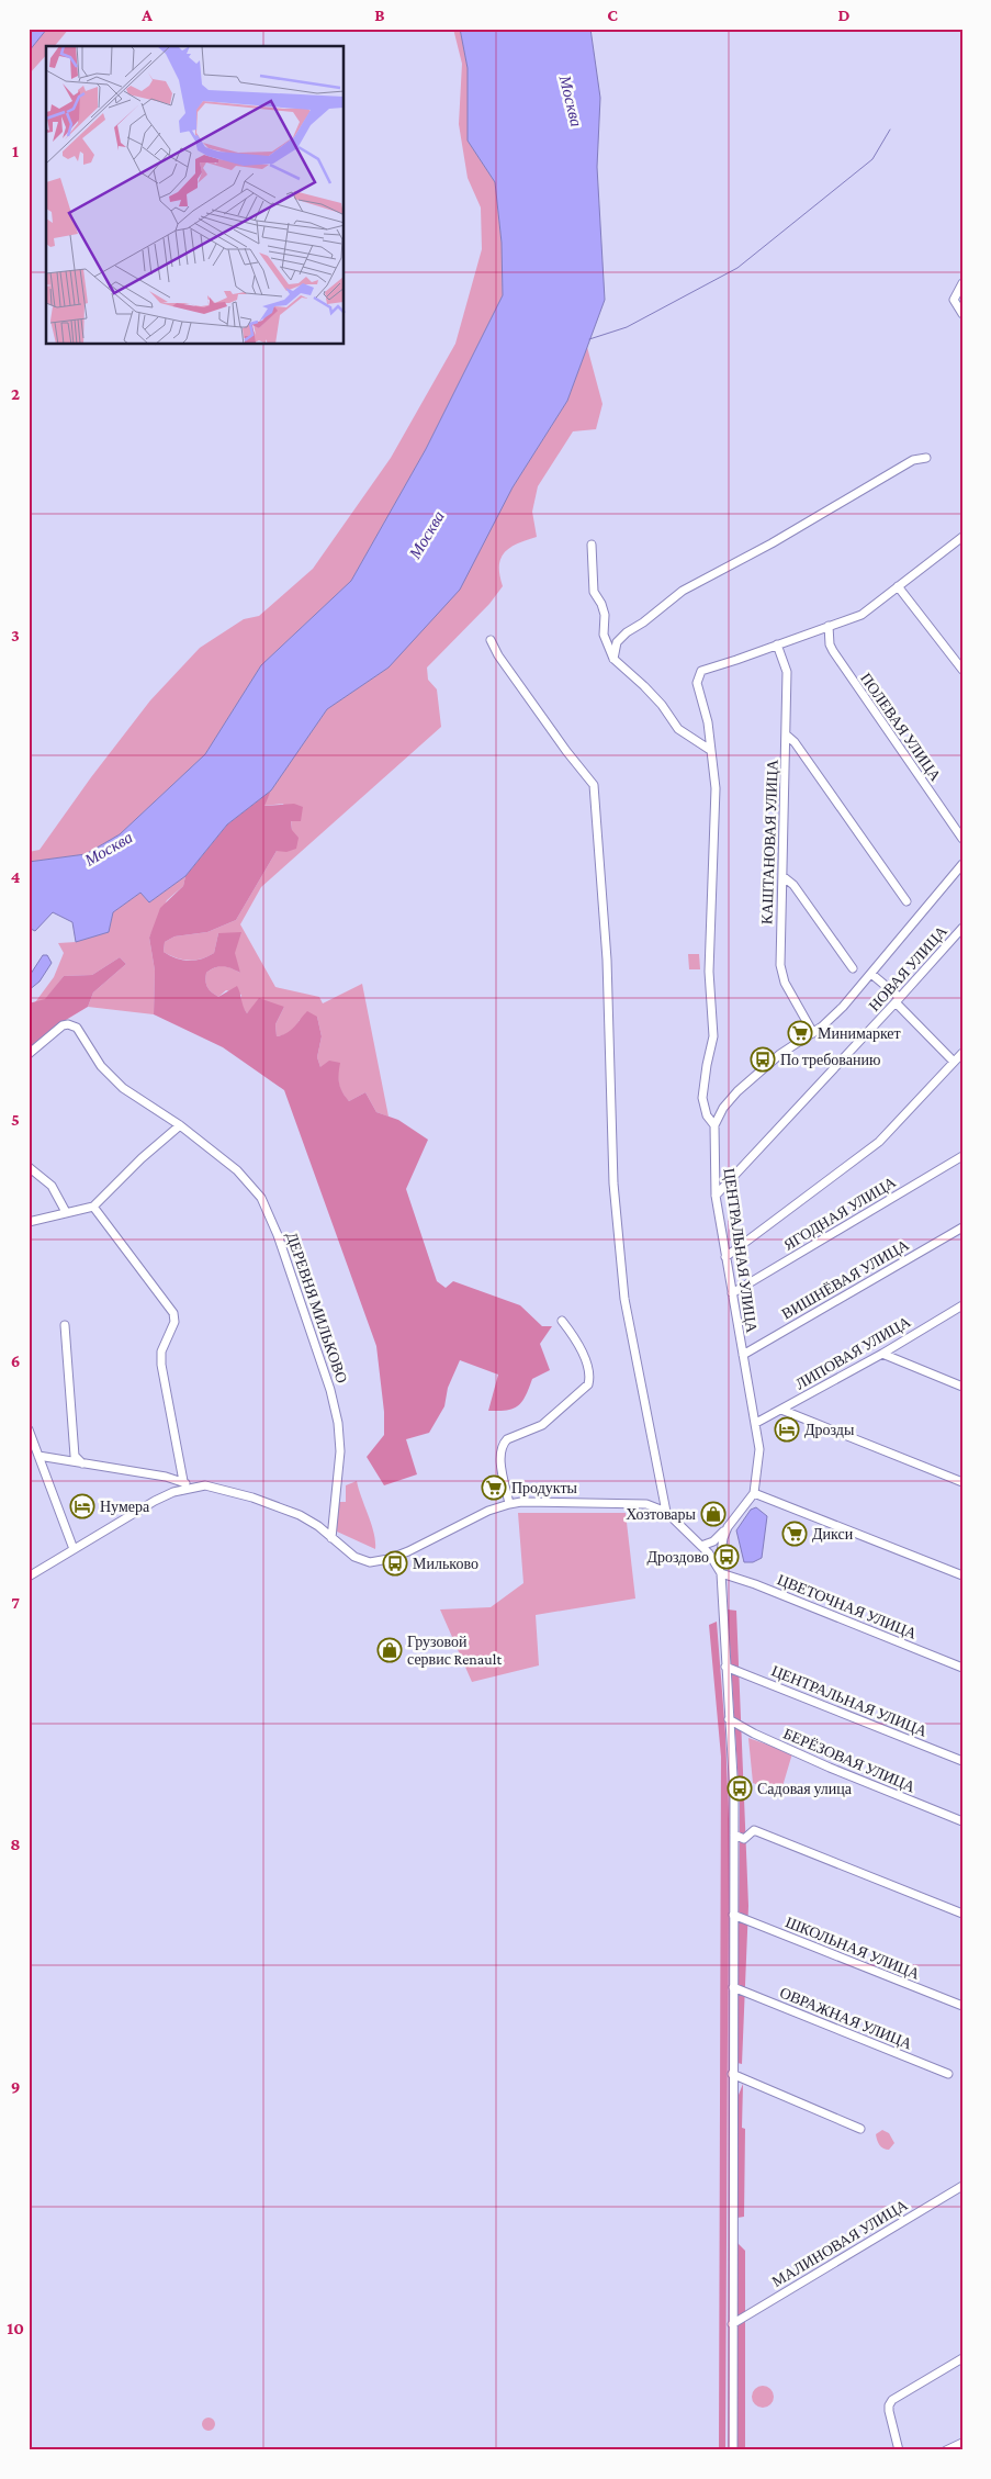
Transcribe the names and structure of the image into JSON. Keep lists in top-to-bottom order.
{
  "streets": {
    "street": [
      "ПОЛЕВАЯ УЛИЦА",
      "КАШТАНОВАЯ УЛИЦА",
      "НОВАЯ УЛИЦА",
      "ЯГОДНАЯ УЛИЦА",
      "ЦЕНТРАЛЬНАЯ УЛИЦА",
      "ВИШНЁВАЯ УЛИЦА",
      "ДЕРЕВНЯ МИЛЬКОВО",
      "ЛИПОВАЯ УЛИЦА",
      "ЦВЕТОЧНАЯ УЛИЦА",
      "БЕРЁЗОВАЯ УЛИЦА",
      "ШКОЛЬНАЯ УЛИЦА",
      "ОВРАЖНАЯ УЛИЦА",
      "МАЛИНОВАЯ УЛИЦА"
    ]
  },
  "crossings": [
    ["НОВАЯ УЛИЦА", "ЦЕНТРАЛЬНАЯ УЛИЦА"],
    ["ЯГОДНАЯ УЛИЦА", "ЦЕНТРАЛЬНАЯ УЛИЦА"],
    ["ЦЕНТРАЛЬНАЯ УЛИЦА", "ВИШНЁВАЯ УЛИЦА"],
    ["ЦЕНТРАЛЬНАЯ УЛИЦА", "ЛИПОВАЯ УЛИЦА"]
  ],
  "water": ["Москва"],
  "places": {
    "supermarket": ["Минимаркет", "Продукты", "Дикси"],
    "bus stop": [
      "По требованию",
      "Дроздово",
      "Мильково",
      "Садовая улица"
    ],
    "hotel": ["Дрозды", "Нумера"],
    "shop": ["Хозтовары", "Грузовой сервис Renault"]
  },
  "grid": {
    "columns": [
      "A",
      "B",
      "C",
      "D"
    ],
    "rows": [
      "1",
      "2",
      "3",
      "4",
      "5",
      "6",
      "7",
      "8",
      "9",
      "10"
    ]
  }
}
